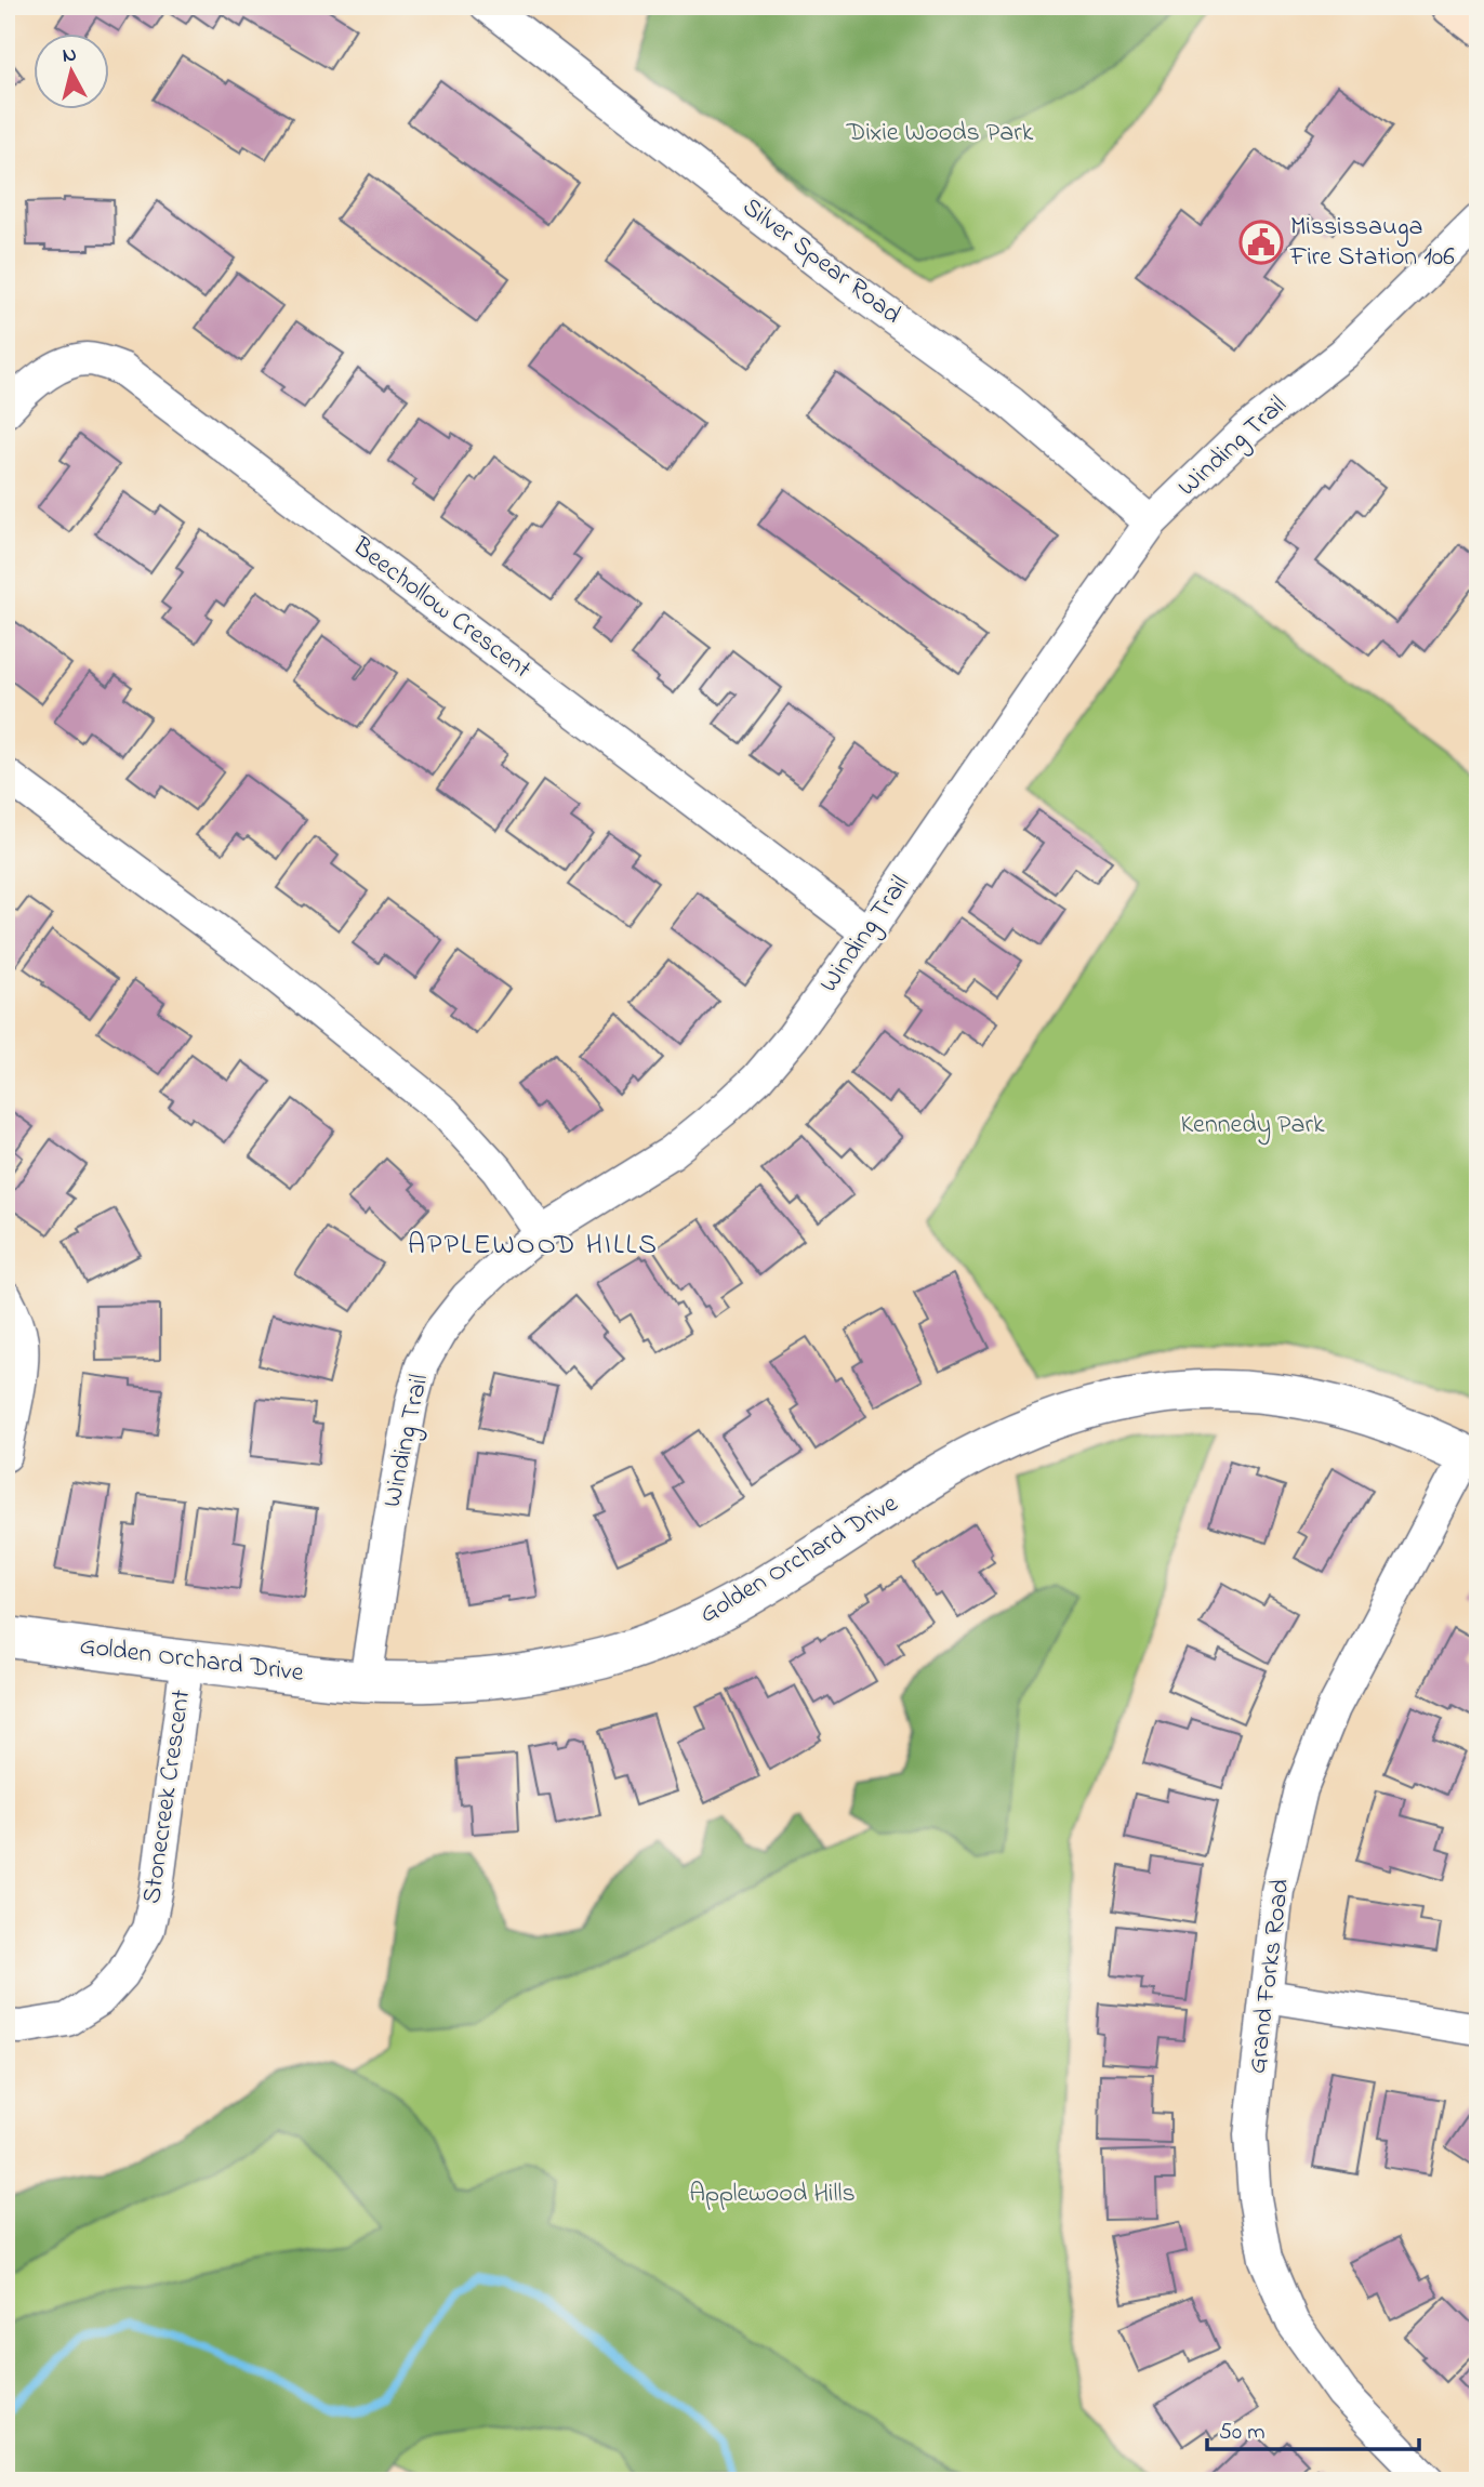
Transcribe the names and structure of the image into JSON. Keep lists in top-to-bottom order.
{
  "streets": {
    "street": [
      "Silver Spear Road",
      "Winding Trail",
      "Beechollow Crescent",
      "Golden Orchard Drive",
      "Stonecreek Crescent",
      "Grand Forks Road"
    ]
  },
  "crossings": [
    ["Silver Spear Road", "Winding Trail"],
    ["Winding Trail", "Beechollow Crescent"],
    ["Winding Trail", "Golden Orchard Drive"],
    ["Golden Orchard Drive", "Stonecreek Crescent"],
    ["Golden Orchard Drive", "Grand Forks Road"]
  ],
  "districts": ["APPLEWOOD HILLS"],
  "parks": ["Dixie Woods Park", "Kennedy Park", "Applewood Hills"],
  "places": {
    "public building": ["Mississauga Fire Station 106"]
  },
  "scale_bar": "50 m",
  "north": "top"
}
